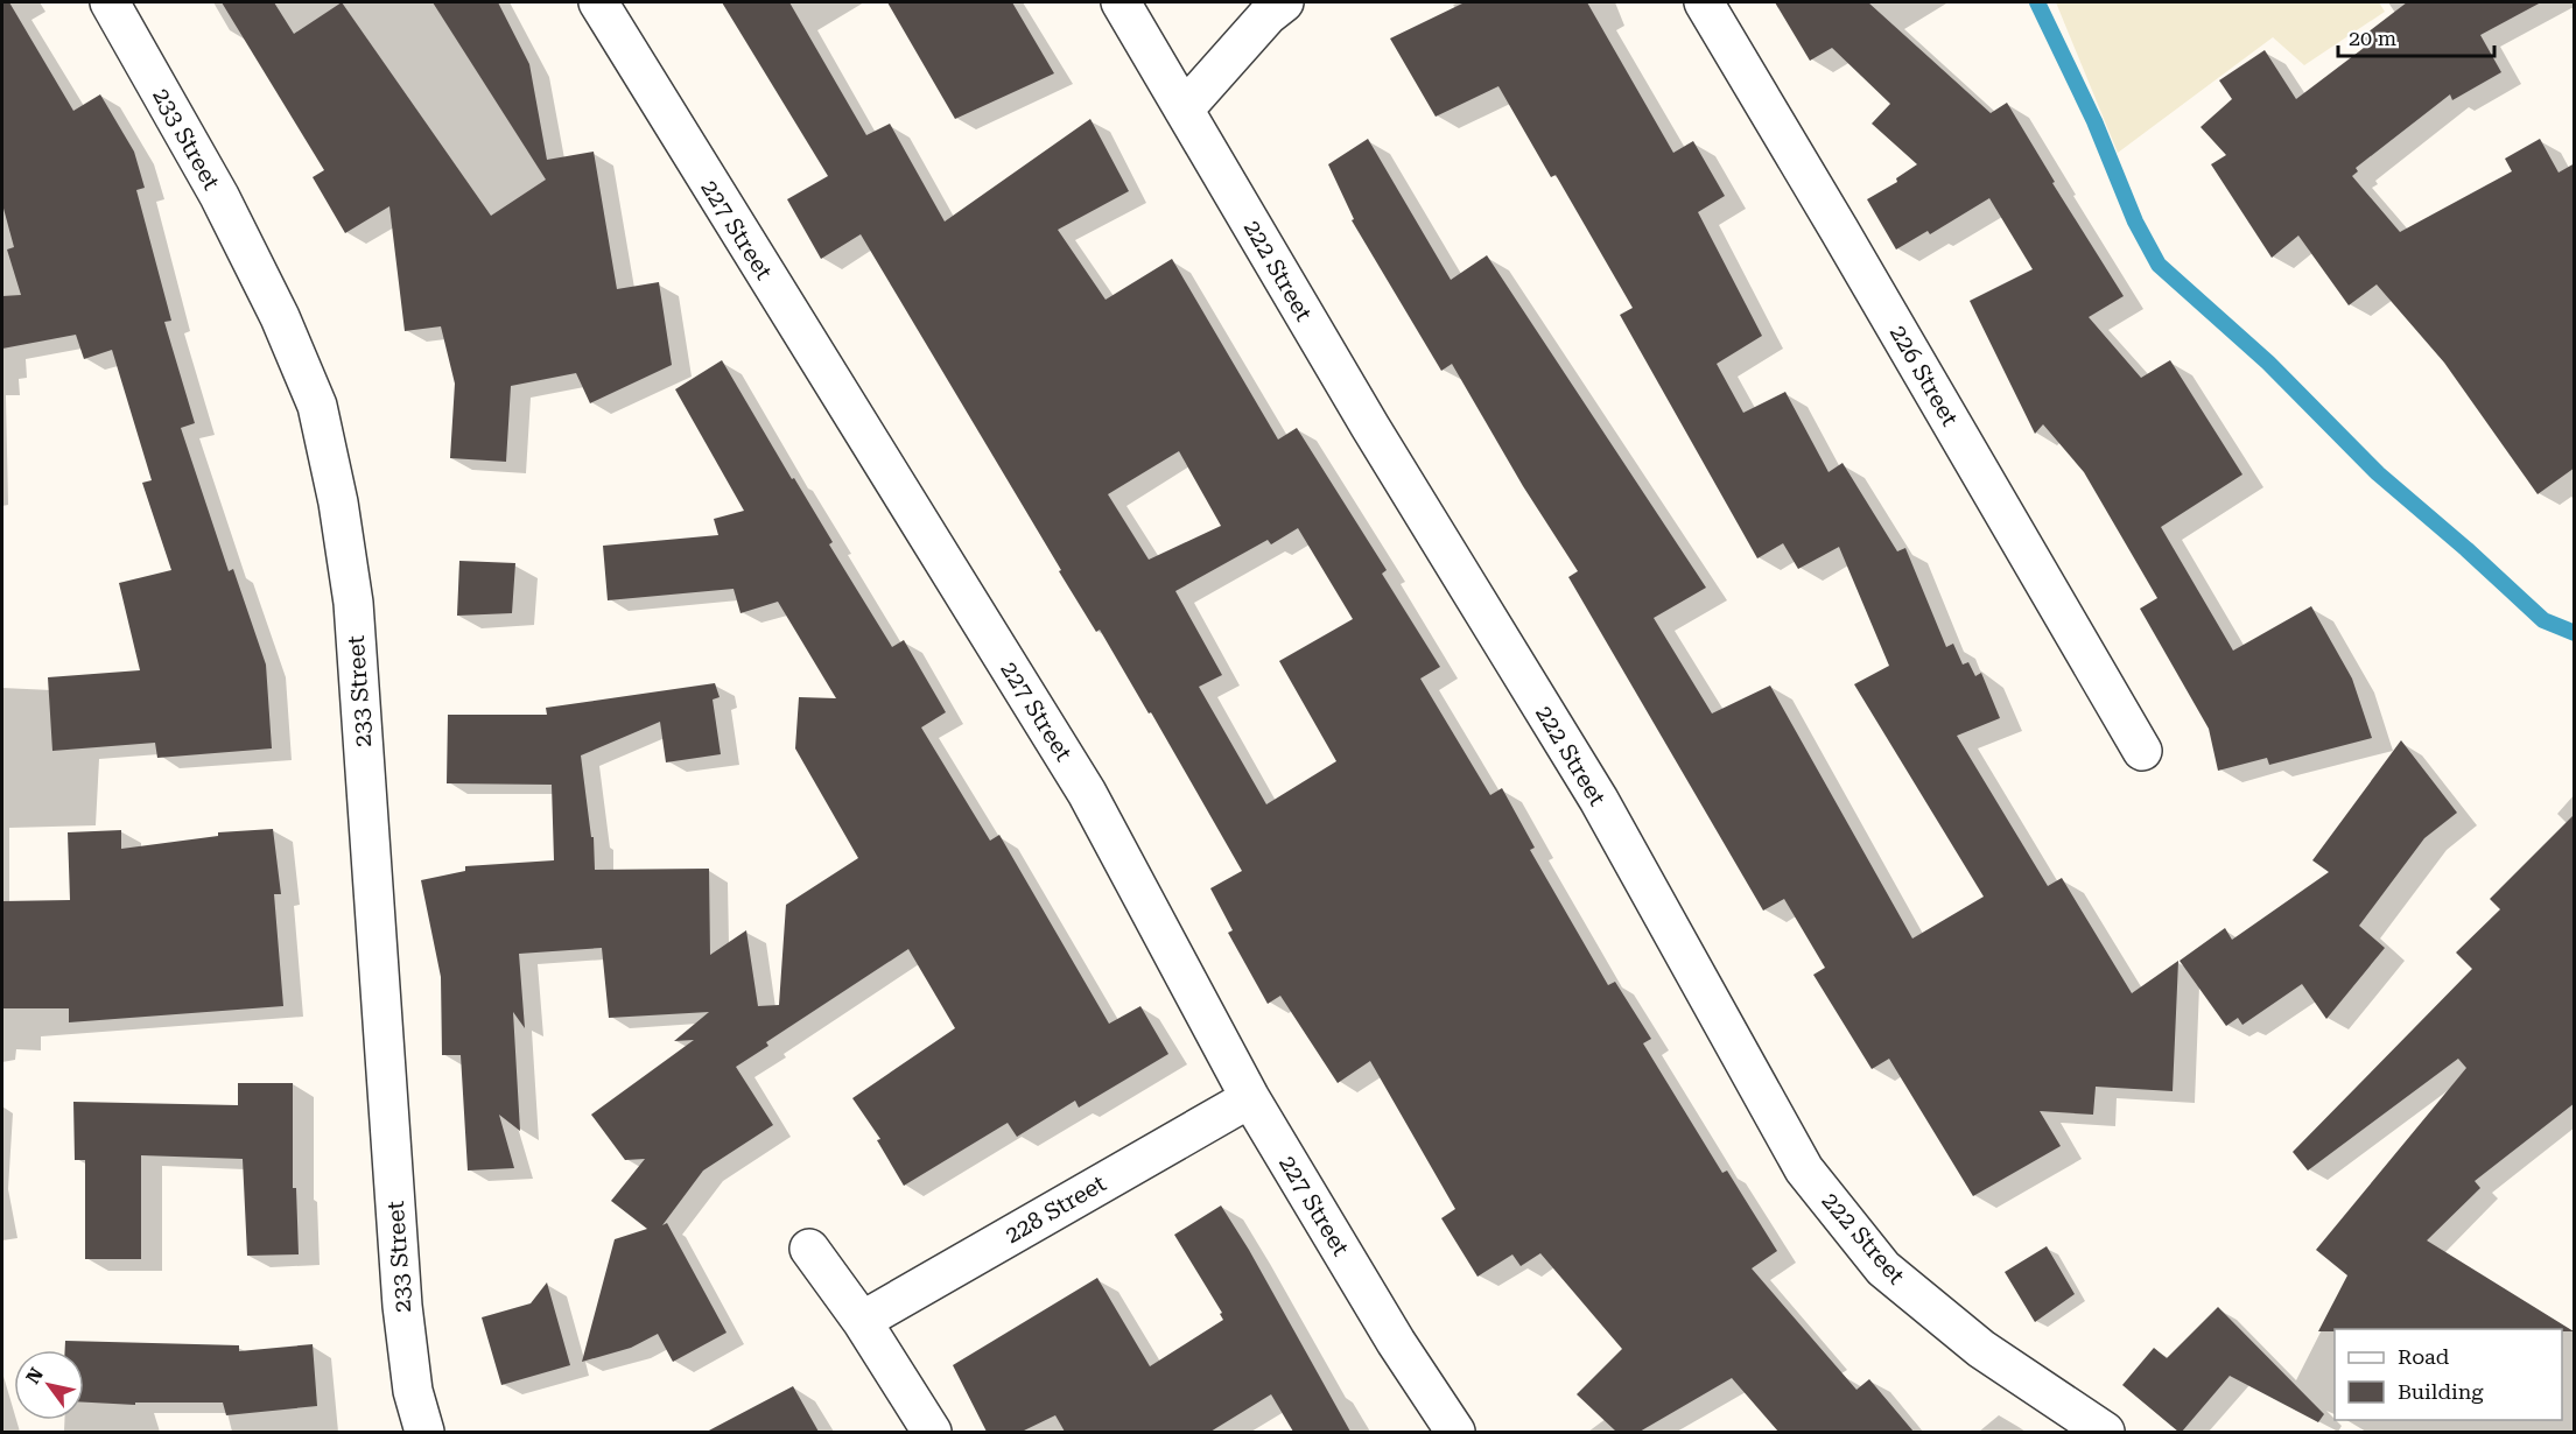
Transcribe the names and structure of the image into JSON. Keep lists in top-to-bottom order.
{
  "streets": {
    "street": [
      "233 Street",
      "227 Street",
      "222 Street",
      "226 Street",
      "228 Street"
    ]
  },
  "crossings": [
    ["227 Street", "228 Street"]
  ],
  "legend": ["Road", "Building"],
  "scale_bar": "20 m",
  "north": "top left"
}
